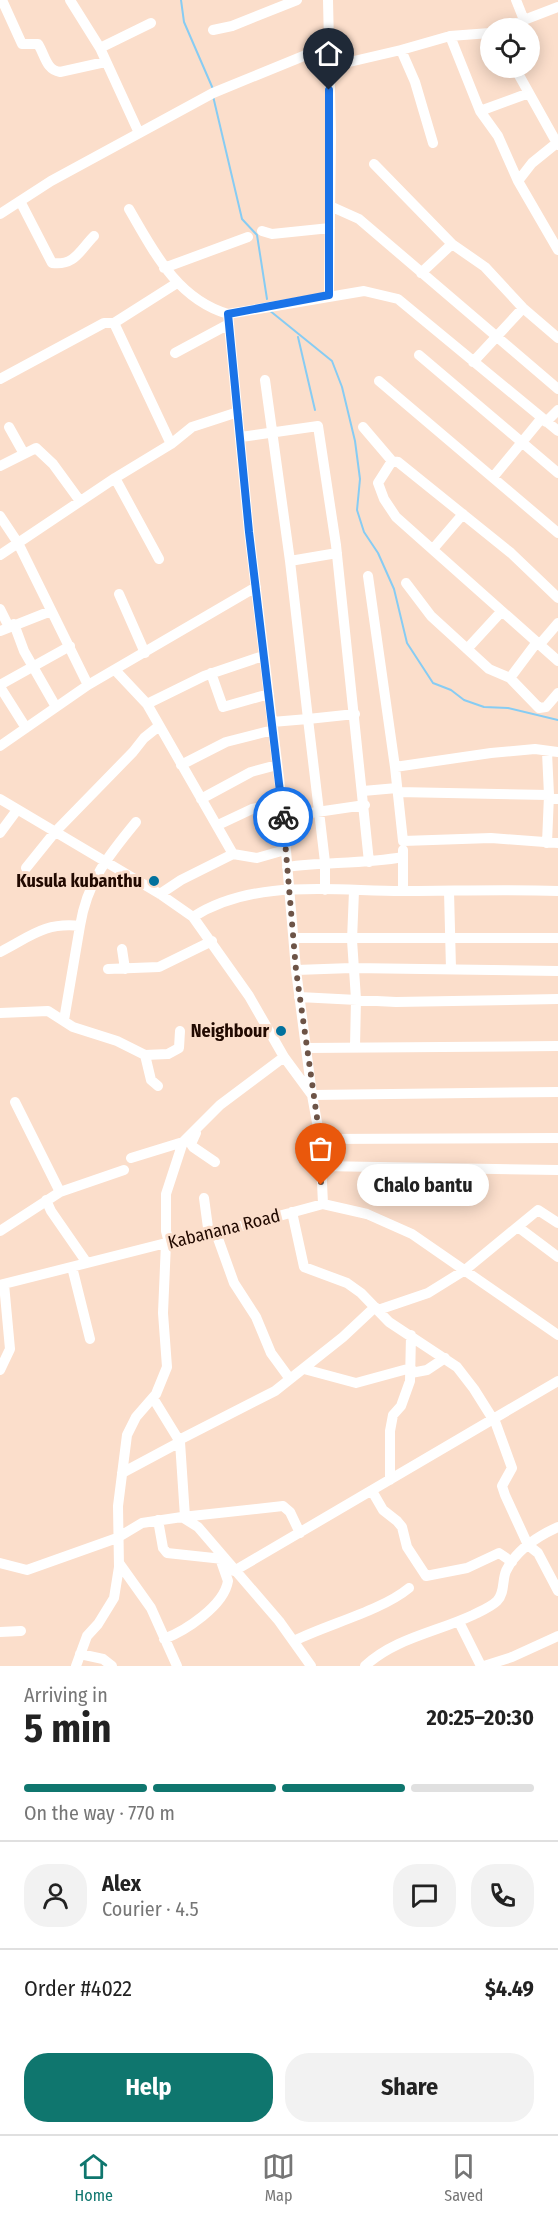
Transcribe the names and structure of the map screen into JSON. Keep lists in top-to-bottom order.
{
  "streets": {
    "street": ["Kabanana Road"]
  },
  "places": ["Kusula kubanthu", "Neighbour", "Chalo bantu"],
  "page": {
    "bubble": "Chalo bantu",
    "heading": ["5 min", "Arriving in", "20:25–20:30"],
    "panel": [
      "Alex",
      "Courier · 4.5",
      "Order #4022",
      "$4.49"
    ],
    "bar": "On the way · 770 m",
    "buttons": ["Help", "Share"],
    "tabs": ["Home", "Map", "Saved"]
  }
}
